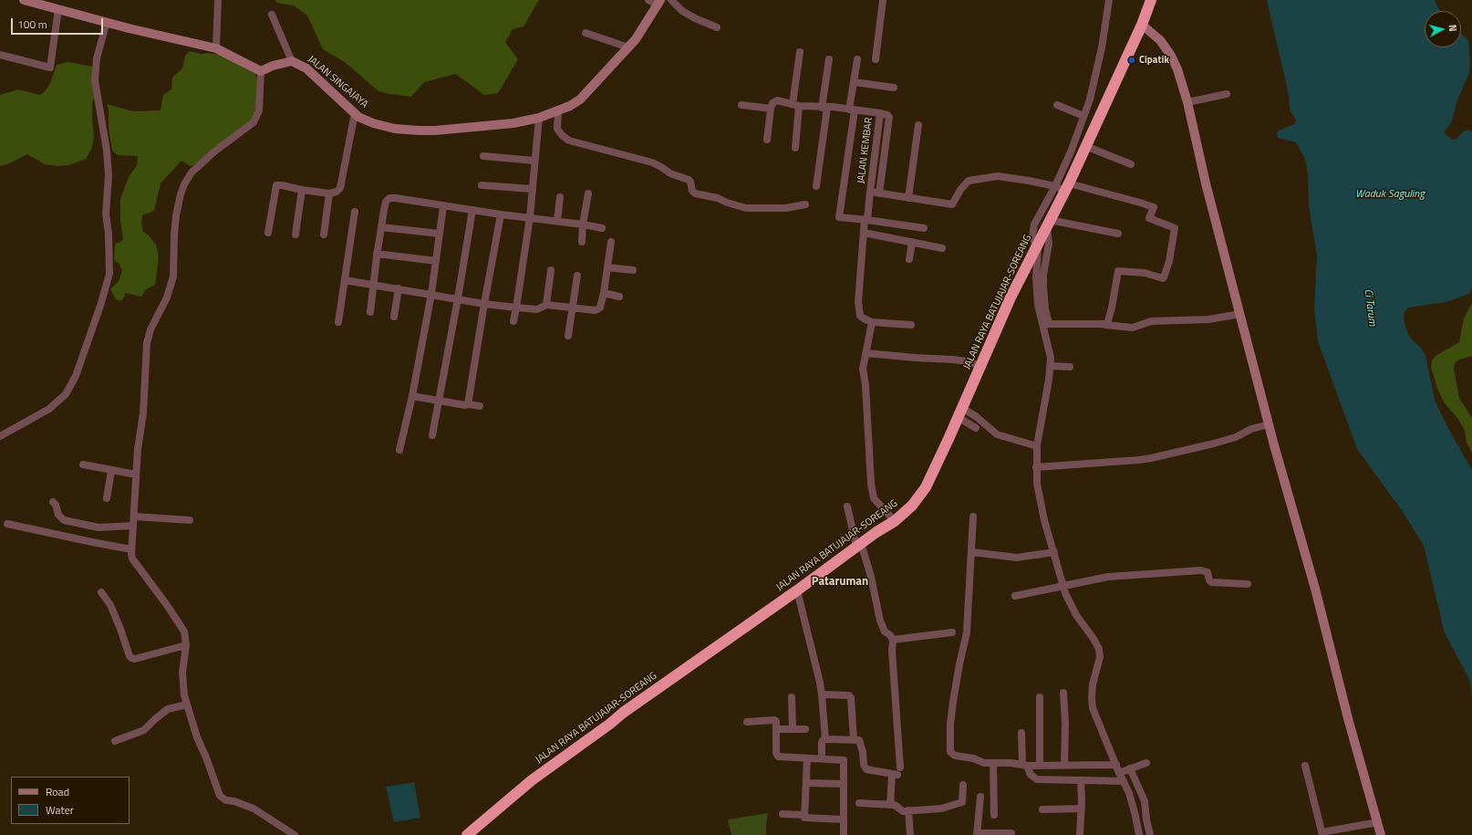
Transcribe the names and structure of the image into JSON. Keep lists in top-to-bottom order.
{
  "streets": {
    "highway": ["JALAN RAYA BATUJAJAR-SOREANG"],
    "street": ["JALAN SINGAJAYA", "JALAN KEMBAR"]
  },
  "crossings": [
    ["JALAN KEMBAR", "JALAN RAYA BATUJAJAR-SOREANG"]
  ],
  "districts": ["Pataruman"],
  "water": ["Waduk Saguling", "Ci Tarum"],
  "places": ["Cipatik"],
  "legend": ["Road", "Water"],
  "scale_bar": "100 m",
  "north": "right"
}
